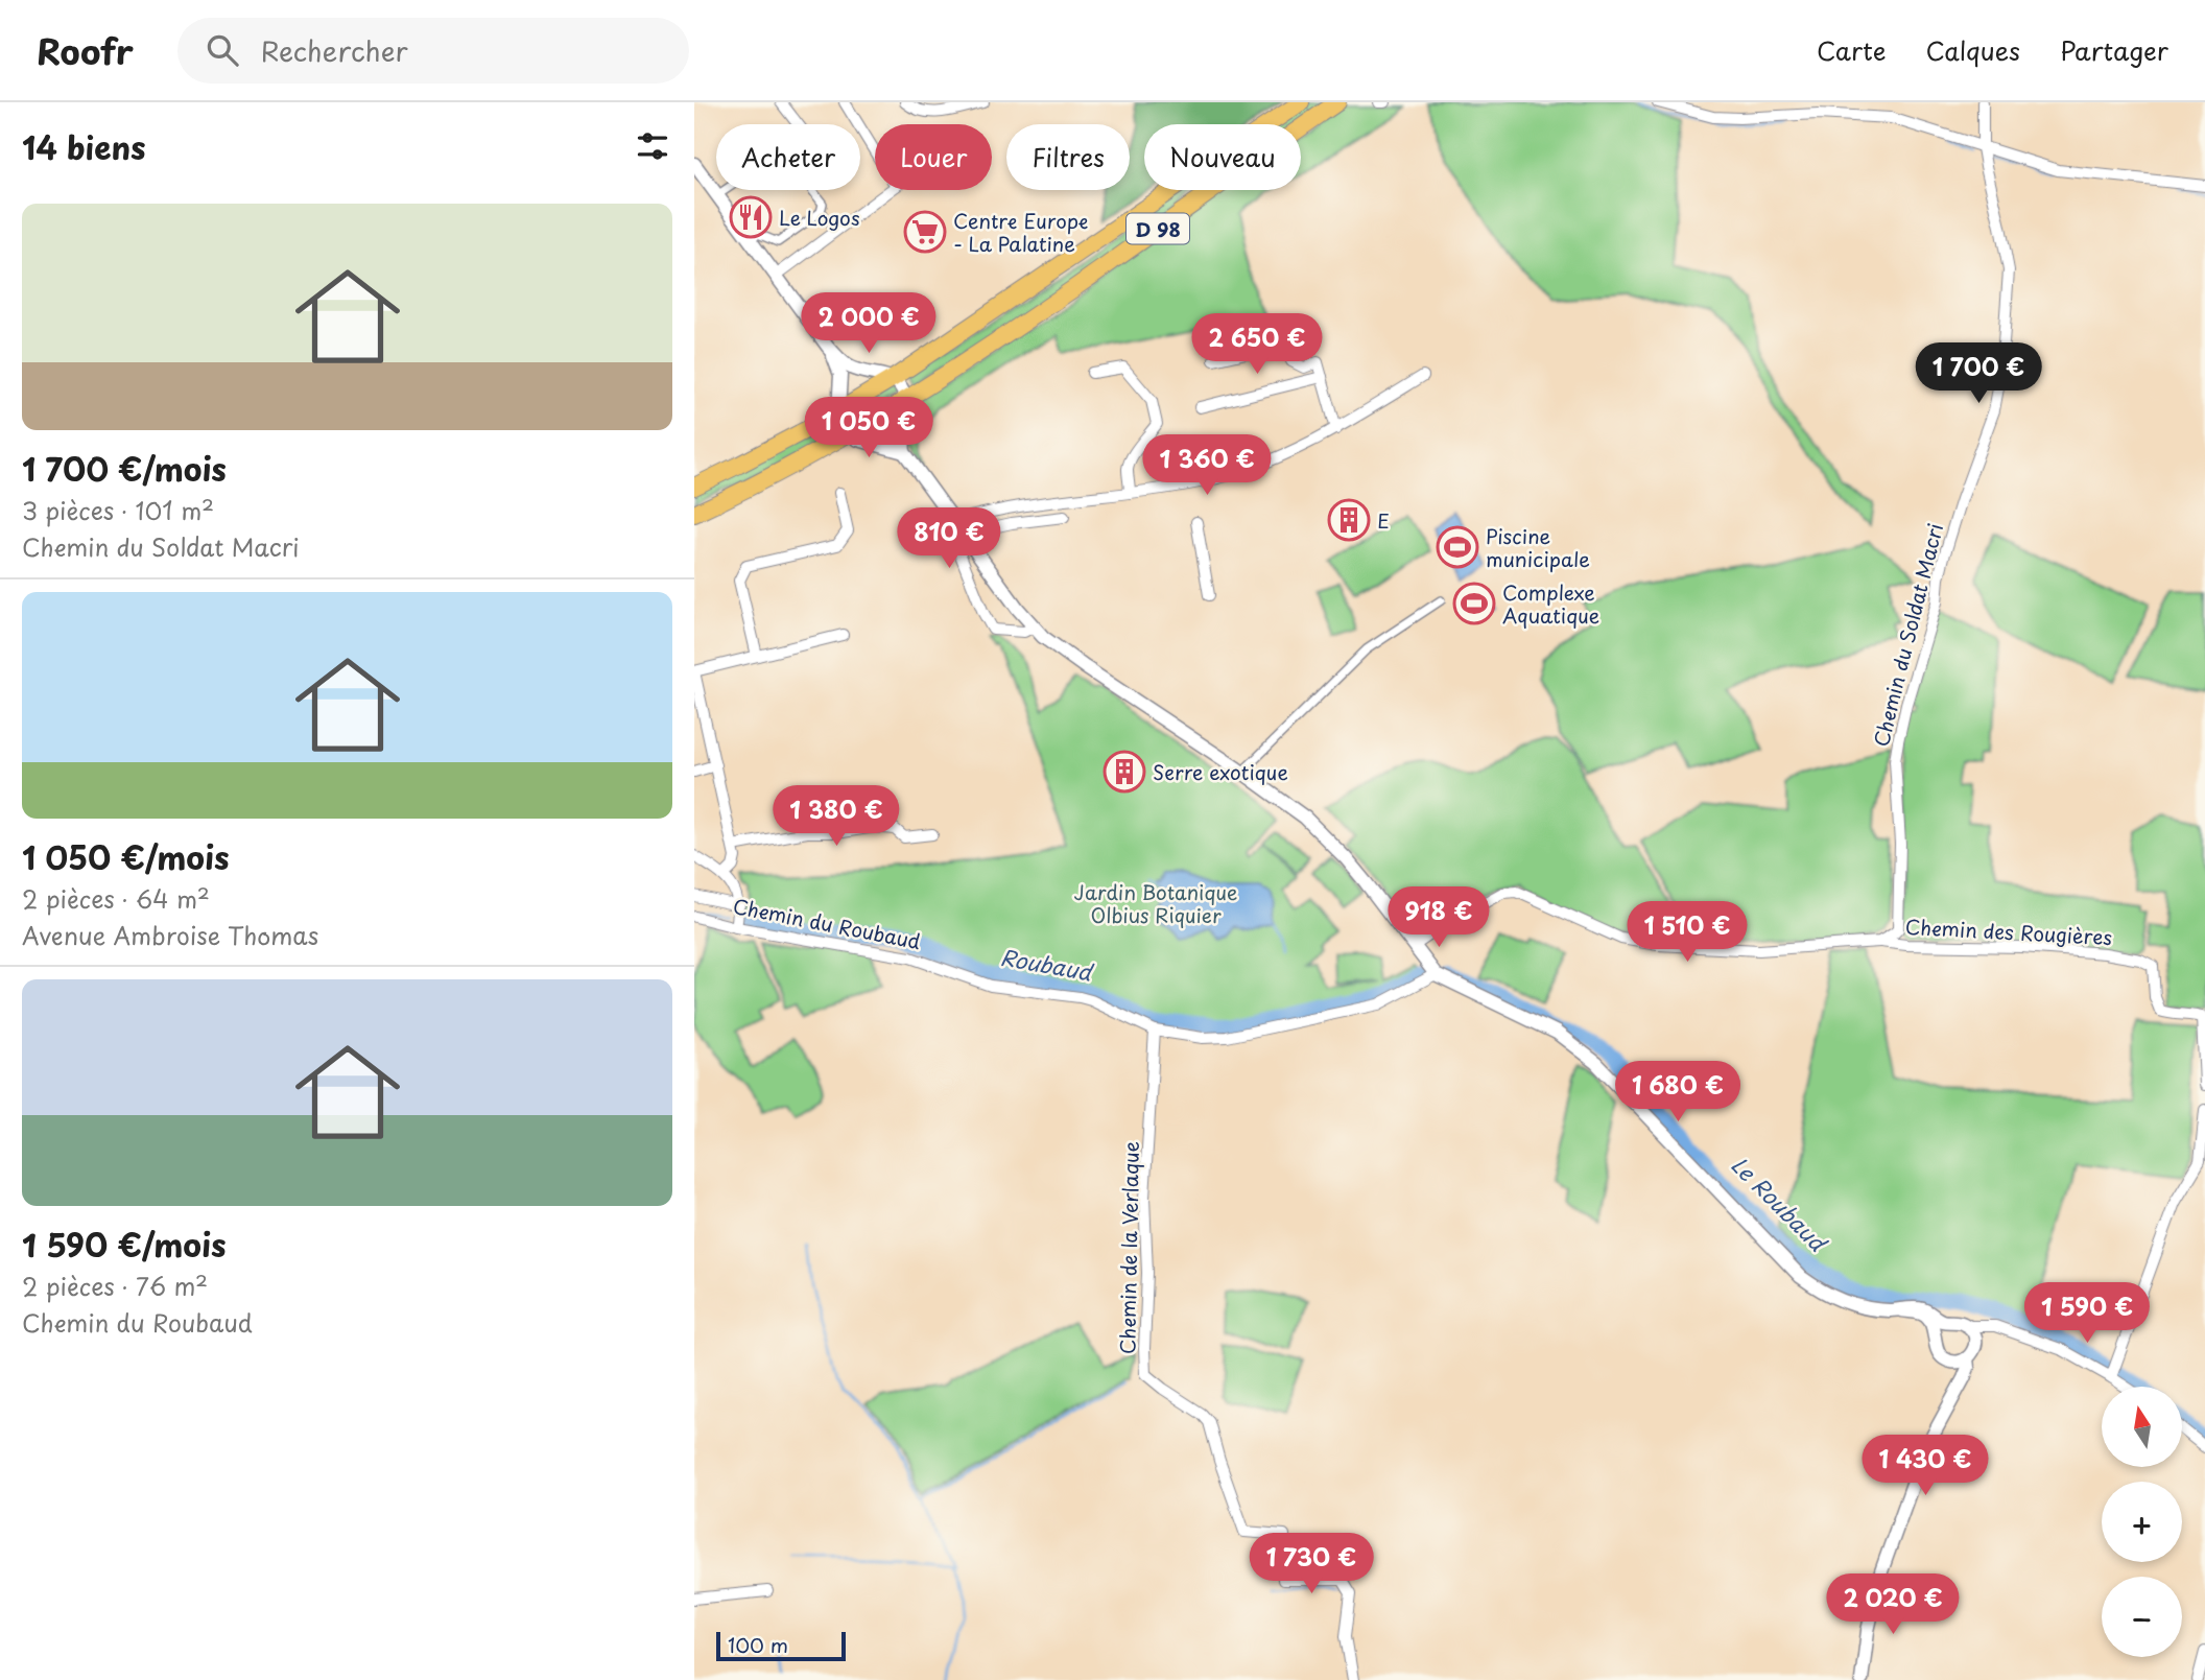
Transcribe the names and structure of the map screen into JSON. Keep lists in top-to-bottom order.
{
  "streets": {
    "highway": ["D 98"],
    "street": [
      "Chemin du Soldat Macri",
      "Chemin du Roubaud",
      "Chemin des Rougières",
      "Chemin de la Verlaque"
    ]
  },
  "crossings": [
    ["Chemin du Soldat Macri", "Chemin des Rougières"],
    ["Chemin du Roubaud", "Chemin de la Verlaque"]
  ],
  "water": ["Roubaud", "Le Roubaud"],
  "parks": ["Jardin Botanique Olbius Riquier"],
  "places": {
    "restaurant": ["Le Logos"],
    "supermarket": ["Centre Europe - La Palatine"],
    "building": ["E", "Serre exotique"],
    "sports": ["Piscine municipale", "Complexe Aquatique"]
  },
  "scale_bar": "100 m",
  "north": "top",
  "page": {
    "header": "Roofr",
    "search": "Rechercher",
    "nav": ["Carte", "Calques", "Partager"],
    "heading": "14 biens",
    "chip": [
      "Acheter",
      "Louer",
      "Filtres",
      "Nouveau"
    ],
    "list": [
      {
        "name": "1 700 €/mois",
        "note": "3 pièces · 101 m² · Chemin du Soldat Macri"
      },
      {
        "name": "1 050 €/mois",
        "note": "2 pièces · 64 m² · Avenue Ambroise Thomas"
      },
      {
        "name": "1 590 €/mois",
        "note": "2 pièces · 76 m² · Chemin du Roubaud"
      }
    ],
    "price": [
      "2 000 €",
      "2 650 €",
      "1 700 €",
      "1 050 €",
      "1 360 €",
      "810 €",
      "1 380 €",
      "918 €",
      "1 510 €",
      "1 680 €",
      "1 590 €",
      "1 430 €",
      "1 730 €",
      "2 020 €"
    ],
    "map_buttons": ["+", "−"],
    "scale": "100 m"
  }
}
